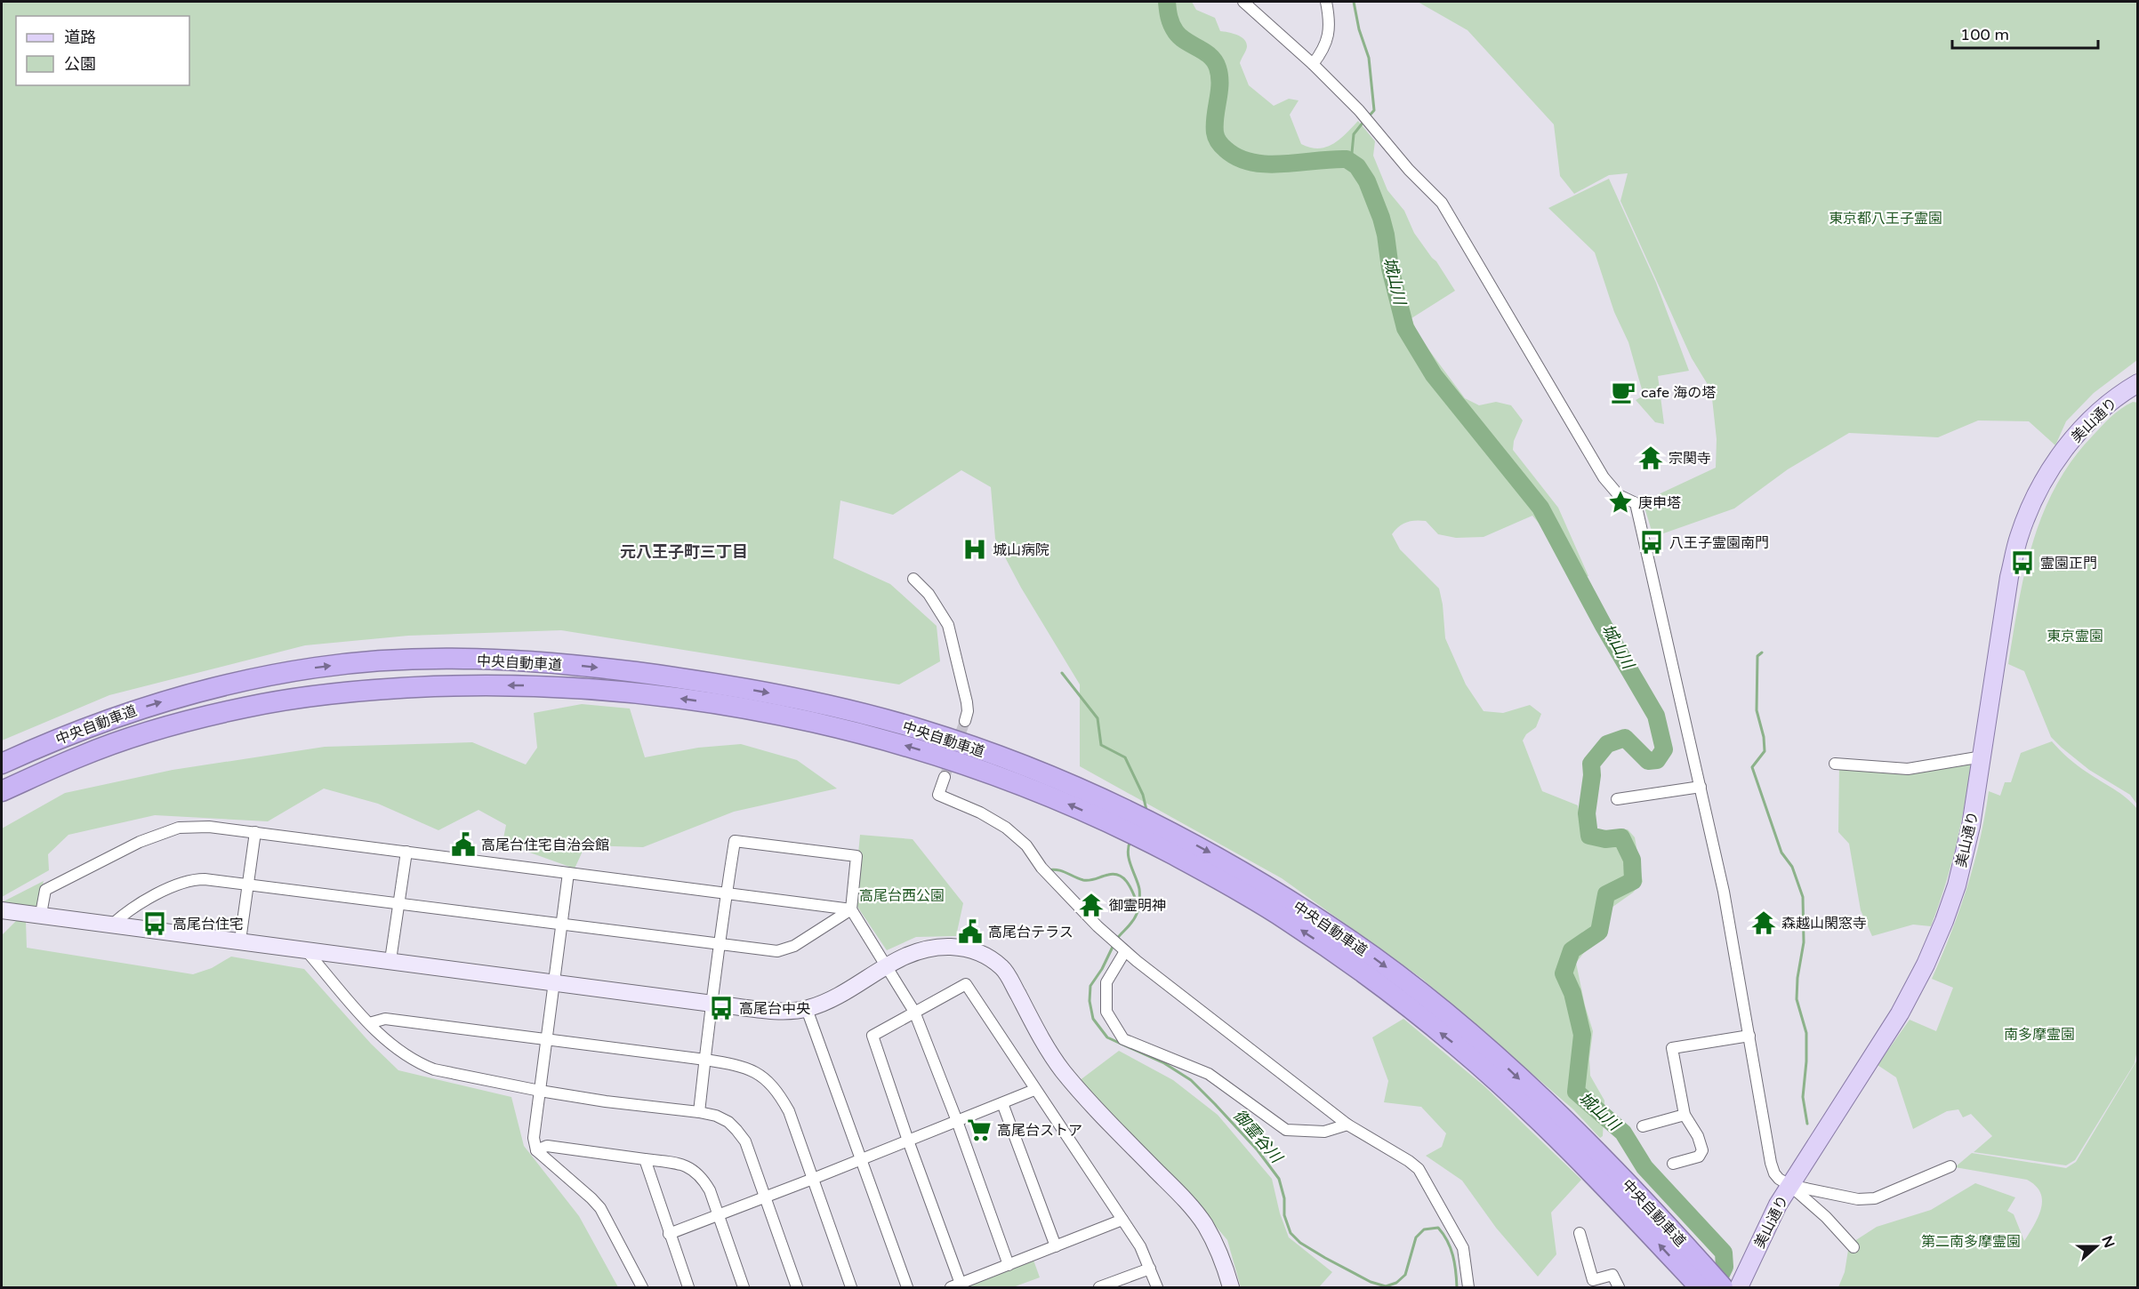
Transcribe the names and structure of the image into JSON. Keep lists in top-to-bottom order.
{
  "streets": {
    "highway": ["中央自動車道"],
    "main road": ["美山通り"]
  },
  "districts": ["元八王子町三丁目"],
  "water": ["城山川", "御霊谷川"],
  "parks": [
    "東京都八王子霊園",
    "東京霊園",
    "高尾台西公園",
    "南多摩霊園",
    "第二南多摩霊園"
  ],
  "places": {
    "cafe": ["cafe 海の塔"],
    "temple": ["宗関寺", "御霊明神", "森越山閑窓寺"],
    "place": ["庚申塔"],
    "bus stop": [
      "八王子霊園南門",
      "霊園正門",
      "高尾台住宅",
      "高尾台中央"
    ],
    "hospital": ["城山病院"],
    "public building": ["高尾台住宅自治会館", "高尾台テラス"],
    "supermarket": ["高尾台ストア"]
  },
  "legend": ["道路", "公園"],
  "scale_bar": "100 m",
  "north": "right"
}
